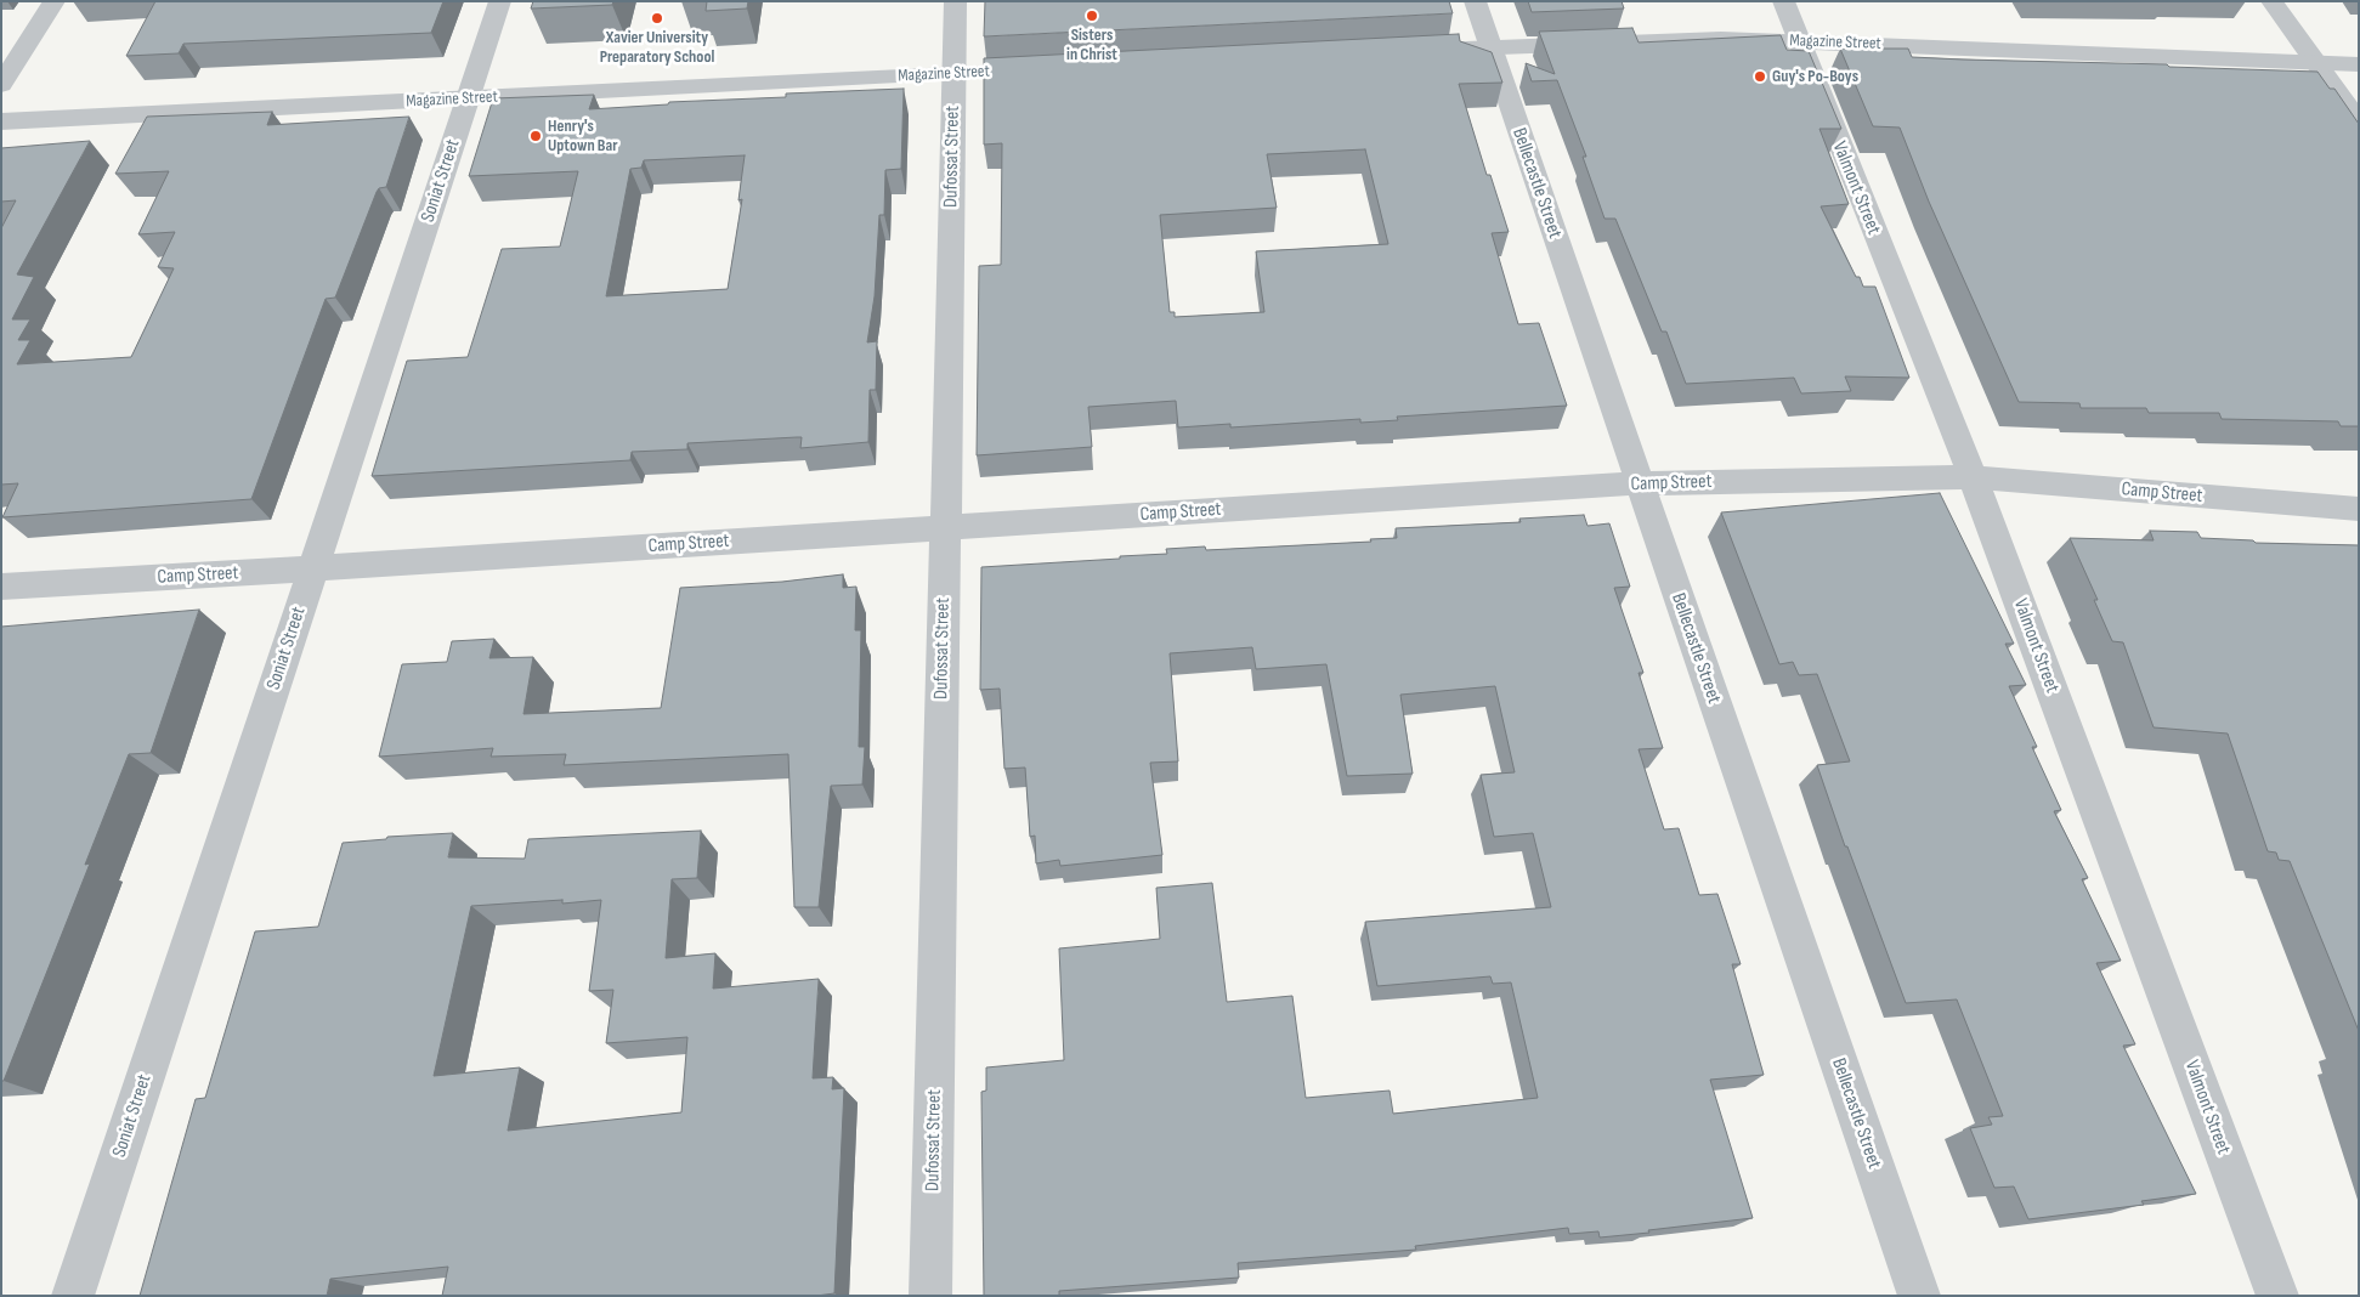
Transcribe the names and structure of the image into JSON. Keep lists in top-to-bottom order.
{
  "streets": {
    "street": [
      "Magazine Street",
      "Dufossat Street",
      "Soniat Street",
      "Bellecastle Street",
      "Valmont Street",
      "Camp Street"
    ]
  },
  "crossings": [
    ["Magazine Street", "Dufossat Street"],
    ["Magazine Street", "Soniat Street"],
    ["Magazine Street", "Bellecastle Street"],
    ["Magazine Street", "Valmont Street"],
    ["Dufossat Street", "Camp Street"],
    ["Soniat Street", "Camp Street"],
    ["Bellecastle Street", "Camp Street"],
    ["Valmont Street", "Camp Street"]
  ],
  "places": [
    "Sisters in Christ",
    "Xavier University Preparatory School",
    "Guy's Po-Boys",
    "Henry's Uptown Bar"
  ]
}
